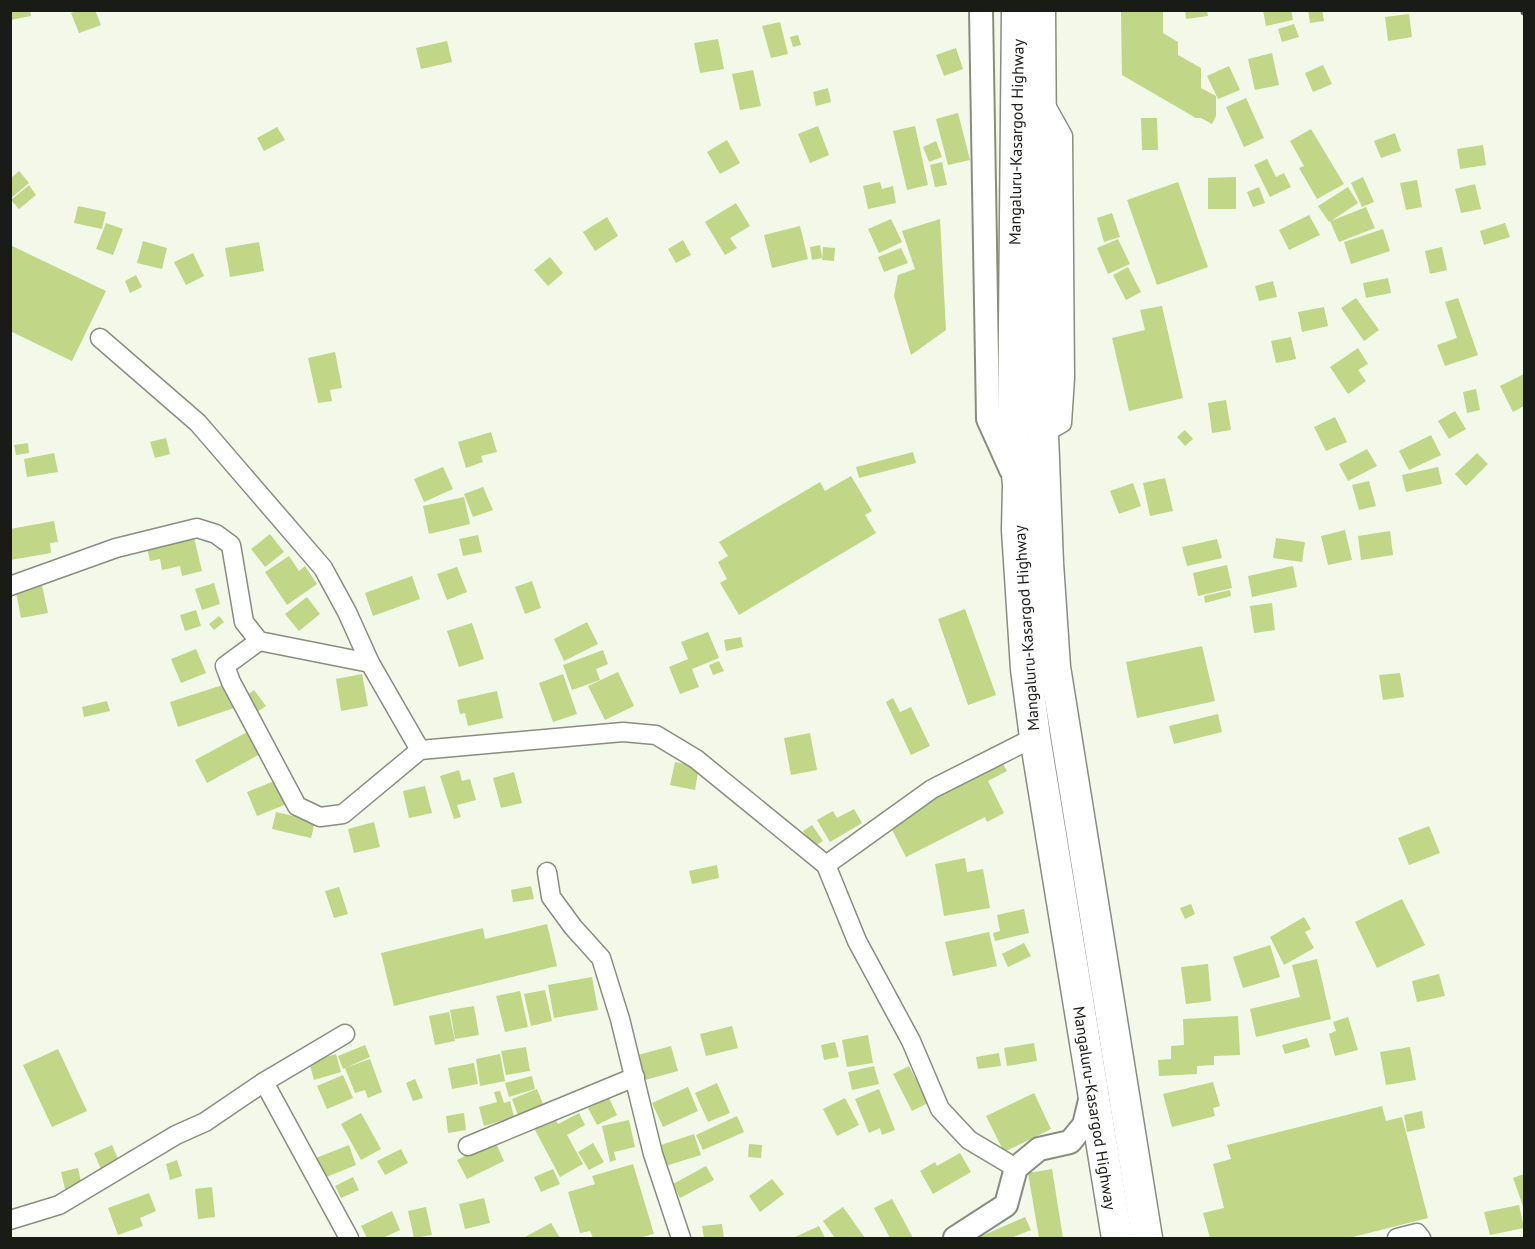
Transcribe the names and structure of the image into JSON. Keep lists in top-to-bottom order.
{
  "streets": {
    "highway": ["Mangaluru-Kasargod Highway"]
  }
}
